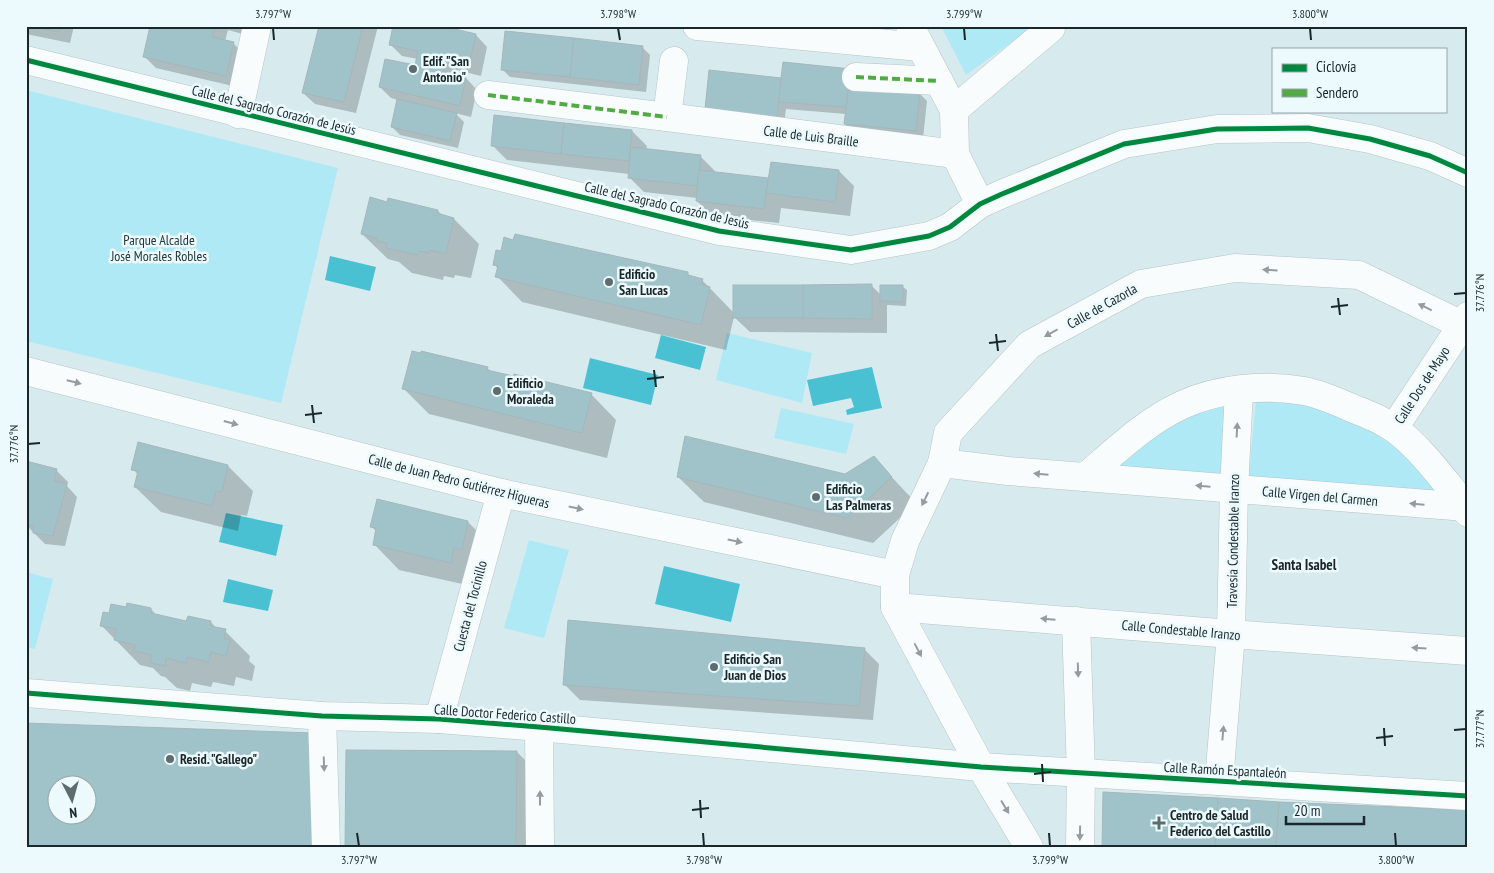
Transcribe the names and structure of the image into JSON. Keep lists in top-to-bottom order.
{
  "streets": {
    "street": [
      "Calle del Sagrado Corazón de Jesús",
      "Calle de Luis Braille",
      "Calle de Cazorla",
      "Calle Dos de Mayo",
      "Calle de Juan Pedro Gutiérrez Higueras",
      "Calle Virgen del Carmen",
      "Travesía Condestable Iranzo",
      "Cuesta del Tocinillo",
      "Calle Condestable Iranzo",
      "Calle Doctor Federico Castillo",
      "Calle Ramón Espantaleón"
    ]
  },
  "crossings": [
    ["Calle de Cazorla", "Calle Dos de Mayo"],
    ["Calle de Cazorla", "Calle de Juan Pedro Gutiérrez Higueras"],
    ["Calle de Cazorla", "Calle Virgen del Carmen"],
    ["Calle de Cazorla", "Calle Condestable Iranzo"],
    ["Calle Dos de Mayo", "Calle Virgen del Carmen"],
    ["Calle de Juan Pedro Gutiérrez Higueras", "Cuesta del Tocinillo"],
    ["Calle Virgen del Carmen", "Travesía Condestable Iranzo"],
    ["Travesía Condestable Iranzo", "Calle Condestable Iranzo"],
    ["Travesía Condestable Iranzo", "Calle Ramón Espantaleón"],
    ["Cuesta del Tocinillo", "Calle Doctor Federico Castillo"],
    ["Calle Doctor Federico Castillo", "Calle Ramón Espantaleón"]
  ],
  "one_way": ["Calle de Cazorla", "Calle de Juan Pedro Gutiérrez Higueras", "Calle Condestable Iranzo"],
  "districts": ["Santa Isabel"],
  "parks": ["Parque Alcalde José Morales Robles"],
  "places": {
    "other": [
      "Edif. \"San Antonio\"",
      "Edificio San Lucas",
      "Edificio Moraleda",
      "Edificio Las Palmeras",
      "Edificio San Juan de Dios",
      "Resid. \"Gallego\""
    ],
    "health": ["Centro de Salud Federico del Castillo"]
  },
  "legend": ["Ciclovía", "Sendero"],
  "scale_bar": "20 m",
  "north": "bottom",
  "coordinates": [
    "3.797°W",
    "3.798°W",
    "3.799°W",
    "3.800°W",
    "37.776°N",
    "37.777°N"
  ]
}
